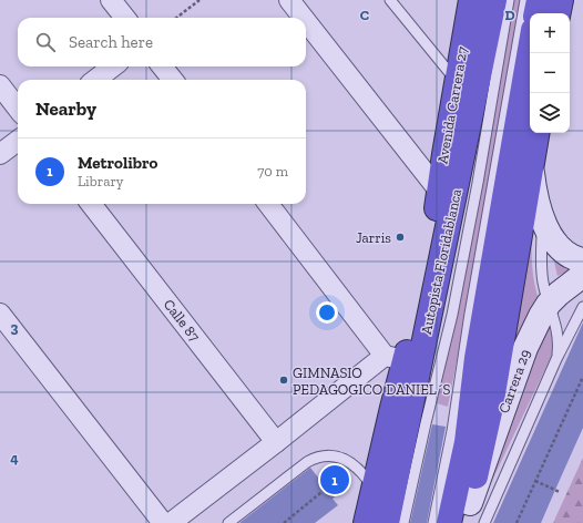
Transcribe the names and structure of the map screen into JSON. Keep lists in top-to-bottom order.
{
  "streets": {
    "highway": ["Avenida Carrera 27", "Autopista Floridablanca"],
    "street": ["Calle 87", "Carrera 29"]
  },
  "places": ["Jarris", "GIMNASIO PEDAGOGICO DANIEL´S"],
  "page": {
    "map_buttons": ["+", "−"],
    "search": "Search here",
    "heading": "Nearby",
    "list": [
      {
        "mark": "1",
        "name": "Metrolibro",
        "note": "Library",
        "value": "70 m"
      }
    ],
    "pins": "1"
  },
  "grid": {
    "columns": ["C", "D"],
    "rows": ["3", "4"]
  }
}
